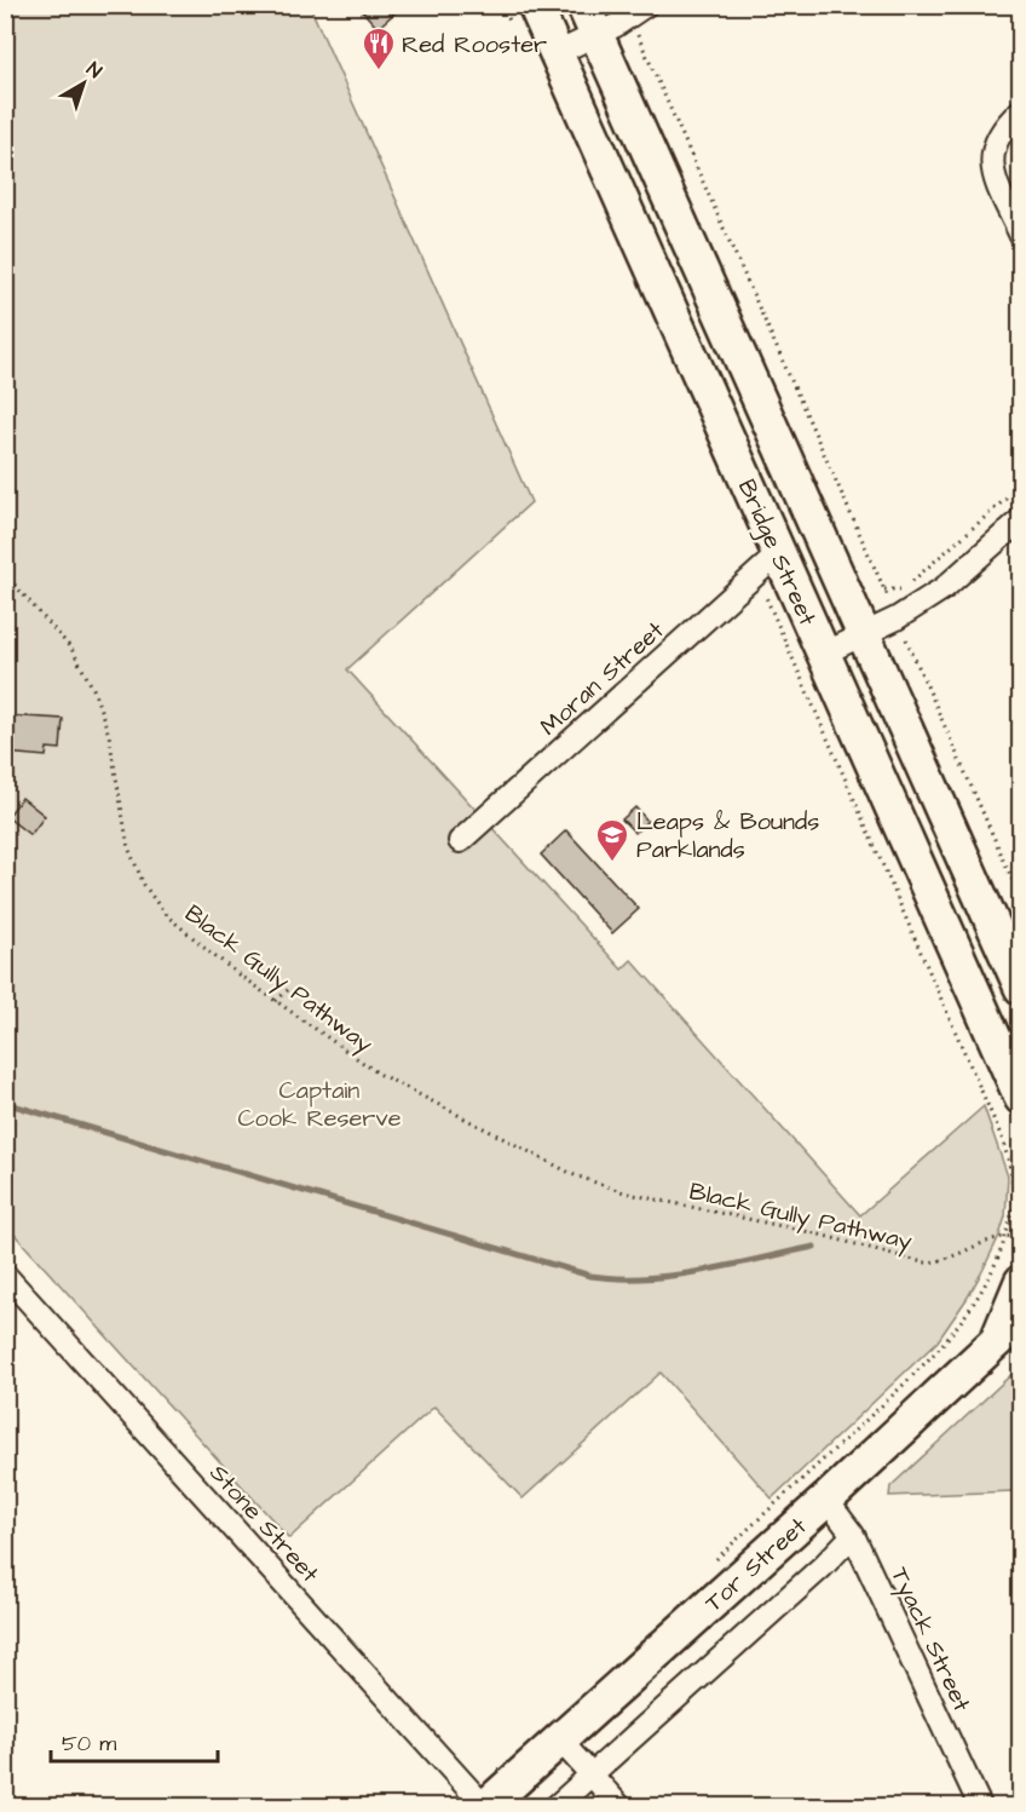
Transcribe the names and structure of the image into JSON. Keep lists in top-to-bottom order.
{
  "streets": {
    "highway": ["Bridge Street", "Tor Street"],
    "street": ["Moran Street", "Stone Street", "Tyack Street"],
    "path": ["Black Gully Pathway"]
  },
  "crossings": [
    ["Bridge Street", "Moran Street"],
    ["Stone Street", "Tor Street"],
    ["Tor Street", "Tyack Street"]
  ],
  "parks": ["Captain Cook Reserve"],
  "places": {
    "restaurant": ["Red Rooster"],
    "school or university": ["Leaps & Bounds Parklands"]
  },
  "scale_bar": "50 m",
  "north": "top right"
}
